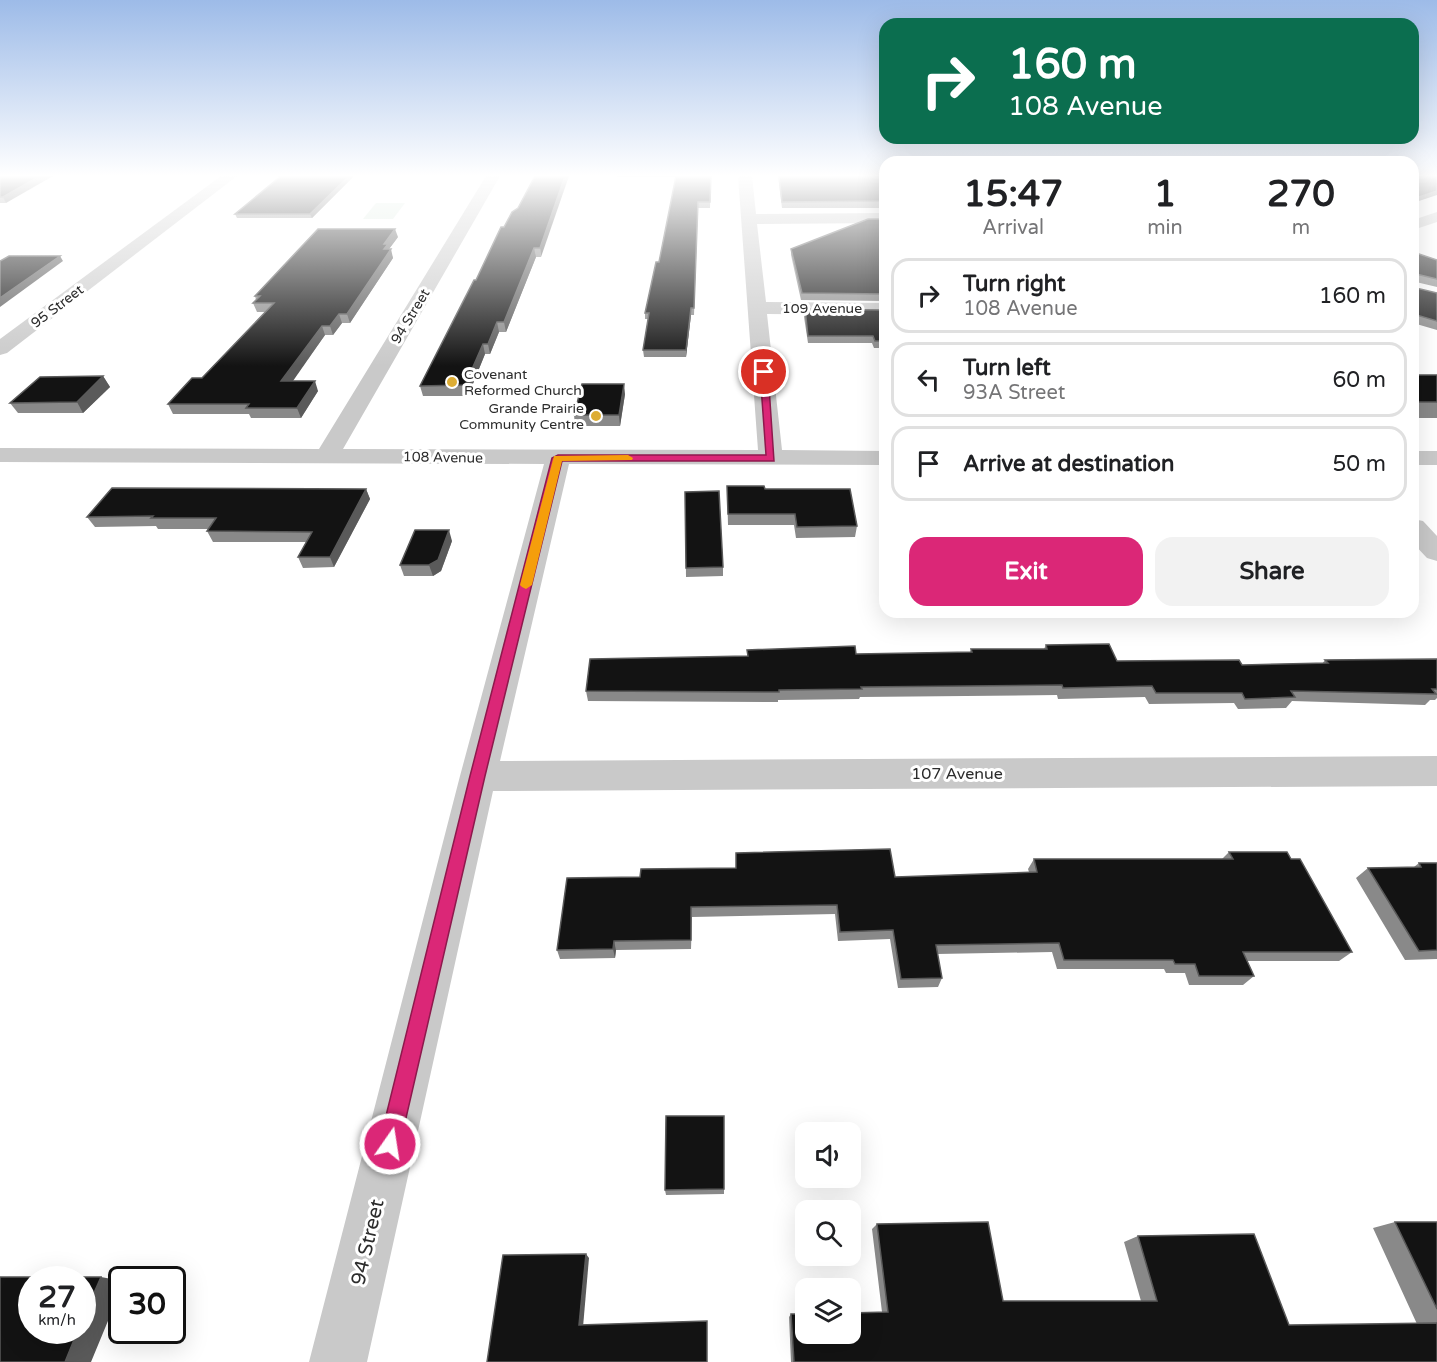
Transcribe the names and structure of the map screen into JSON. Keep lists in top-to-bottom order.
{
  "streets": {
    "street": [
      "95 Street",
      "109 Avenue",
      "94 Street",
      "108 Avenue",
      "107 Avenue"
    ]
  },
  "crossings": [
    ["94 Street", "108 Avenue"],
    ["94 Street", "107 Avenue"]
  ],
  "places": ["Covenant Reformed Church", "Grande Prairie Community Centre"],
  "page": {
    "turn": ["160 m", "108 Avenue"],
    "eta": [
      "15:47",
      "Arrival",
      "1",
      "min",
      "270",
      "m"
    ],
    "list": [
      {
        "name": "Turn right",
        "note": "108 Avenue",
        "value": "160 m"
      },
      {
        "name": "Turn left",
        "note": "93A Street",
        "value": "60 m"
      },
      {
        "name": "Arrive at destination",
        "value": "50 m"
      }
    ],
    "buttons": ["Exit", "Share"],
    "speed": "27 km/h",
    "limit": "30"
  }
}
